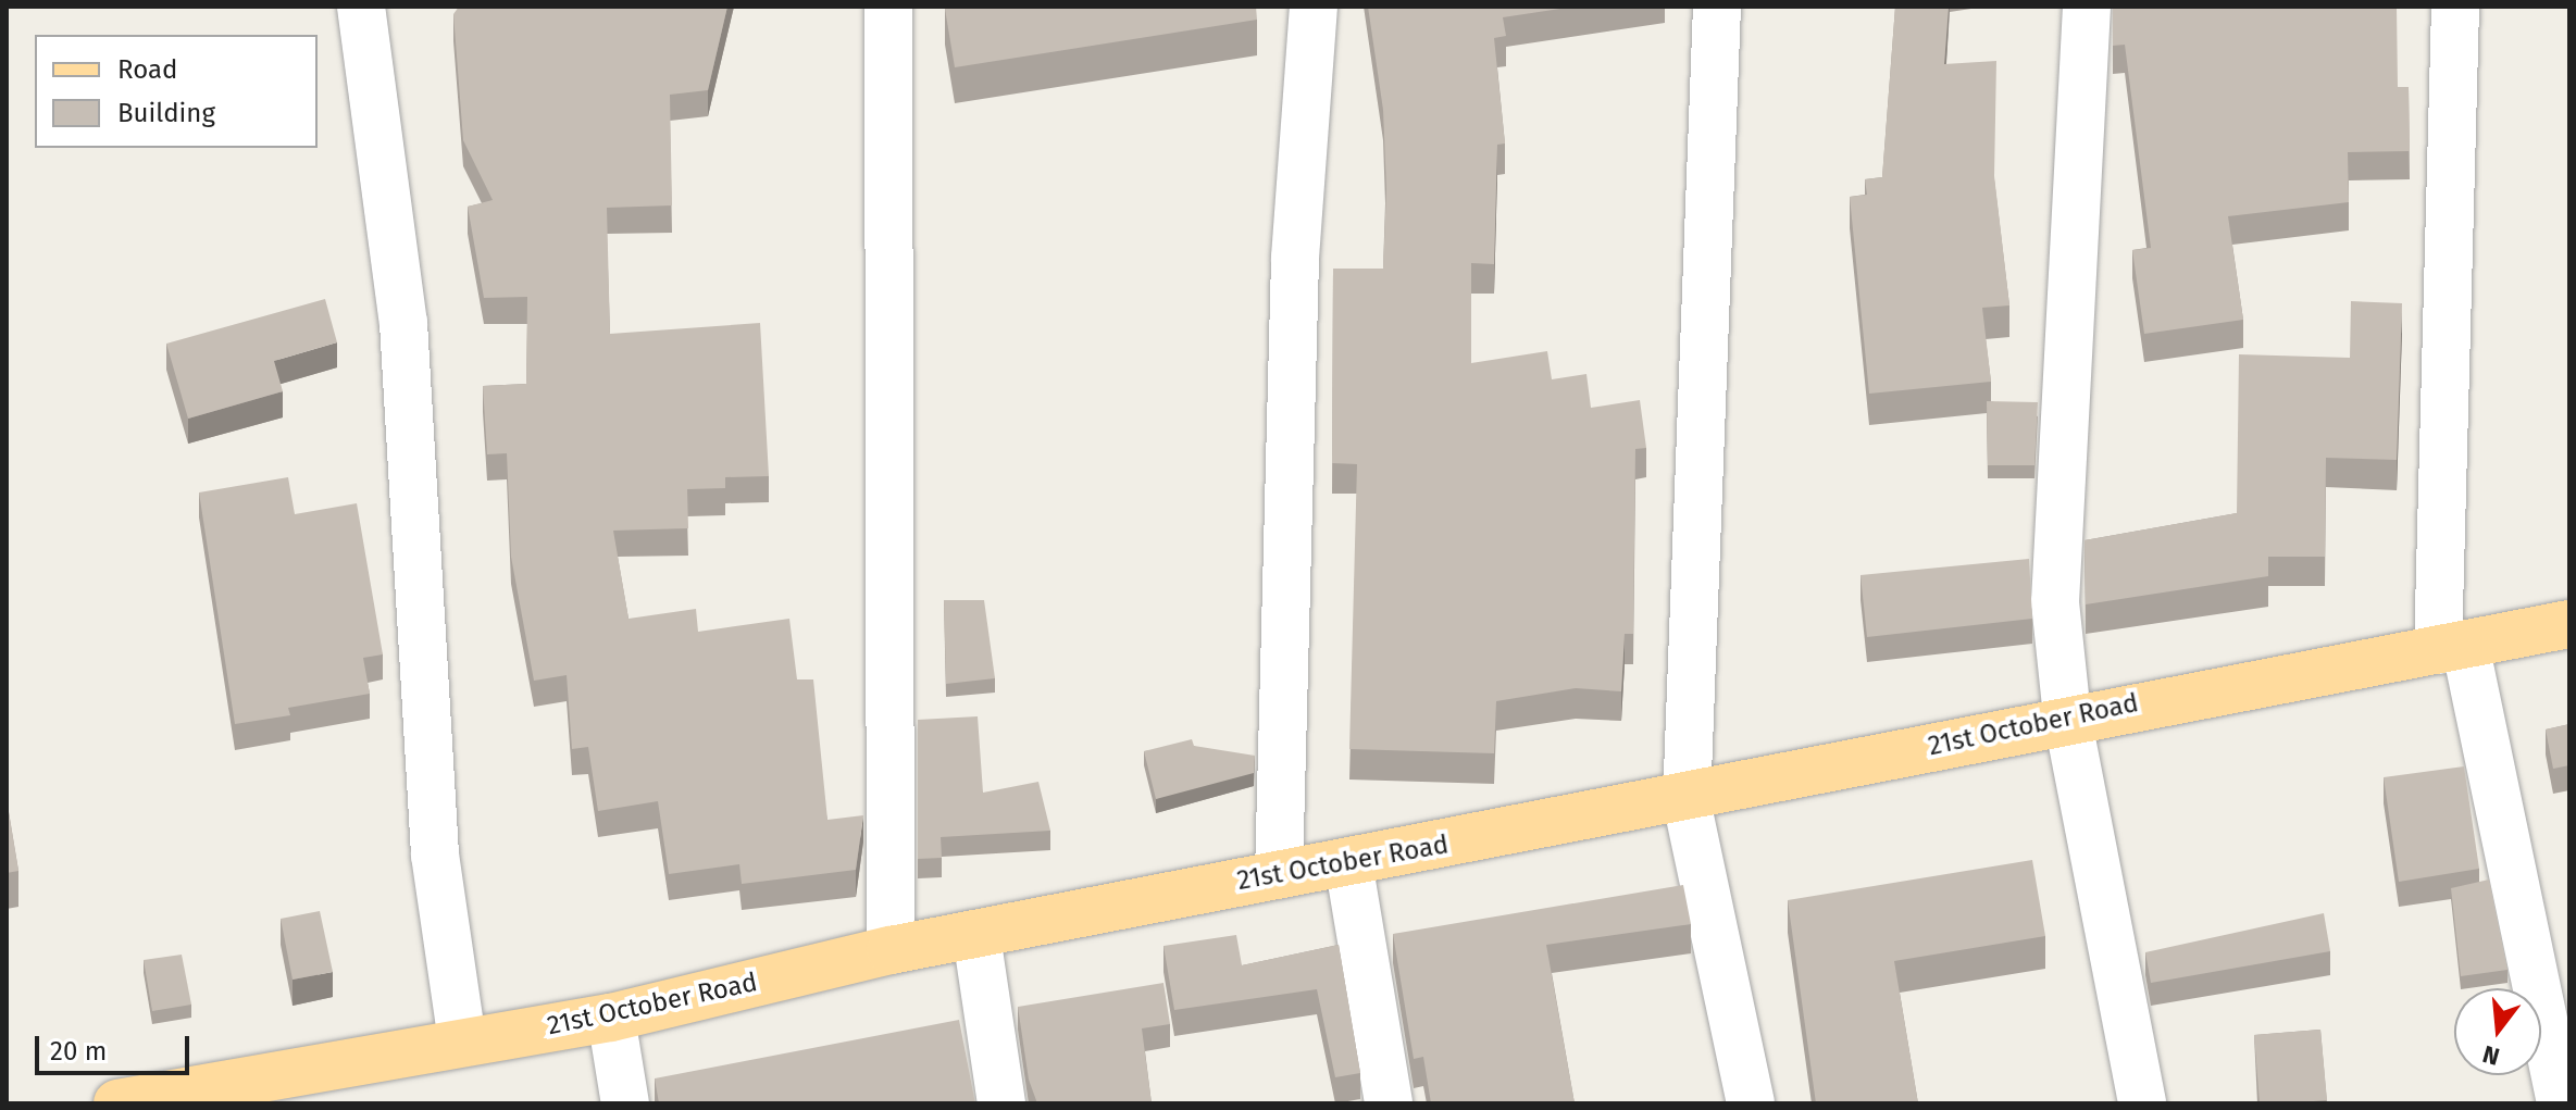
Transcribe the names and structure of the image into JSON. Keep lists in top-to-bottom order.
{
  "streets": {
    "main road": ["21st October Road"]
  },
  "legend": ["Road", "Building"],
  "scale_bar": "20 m",
  "north": "bottom"
}
